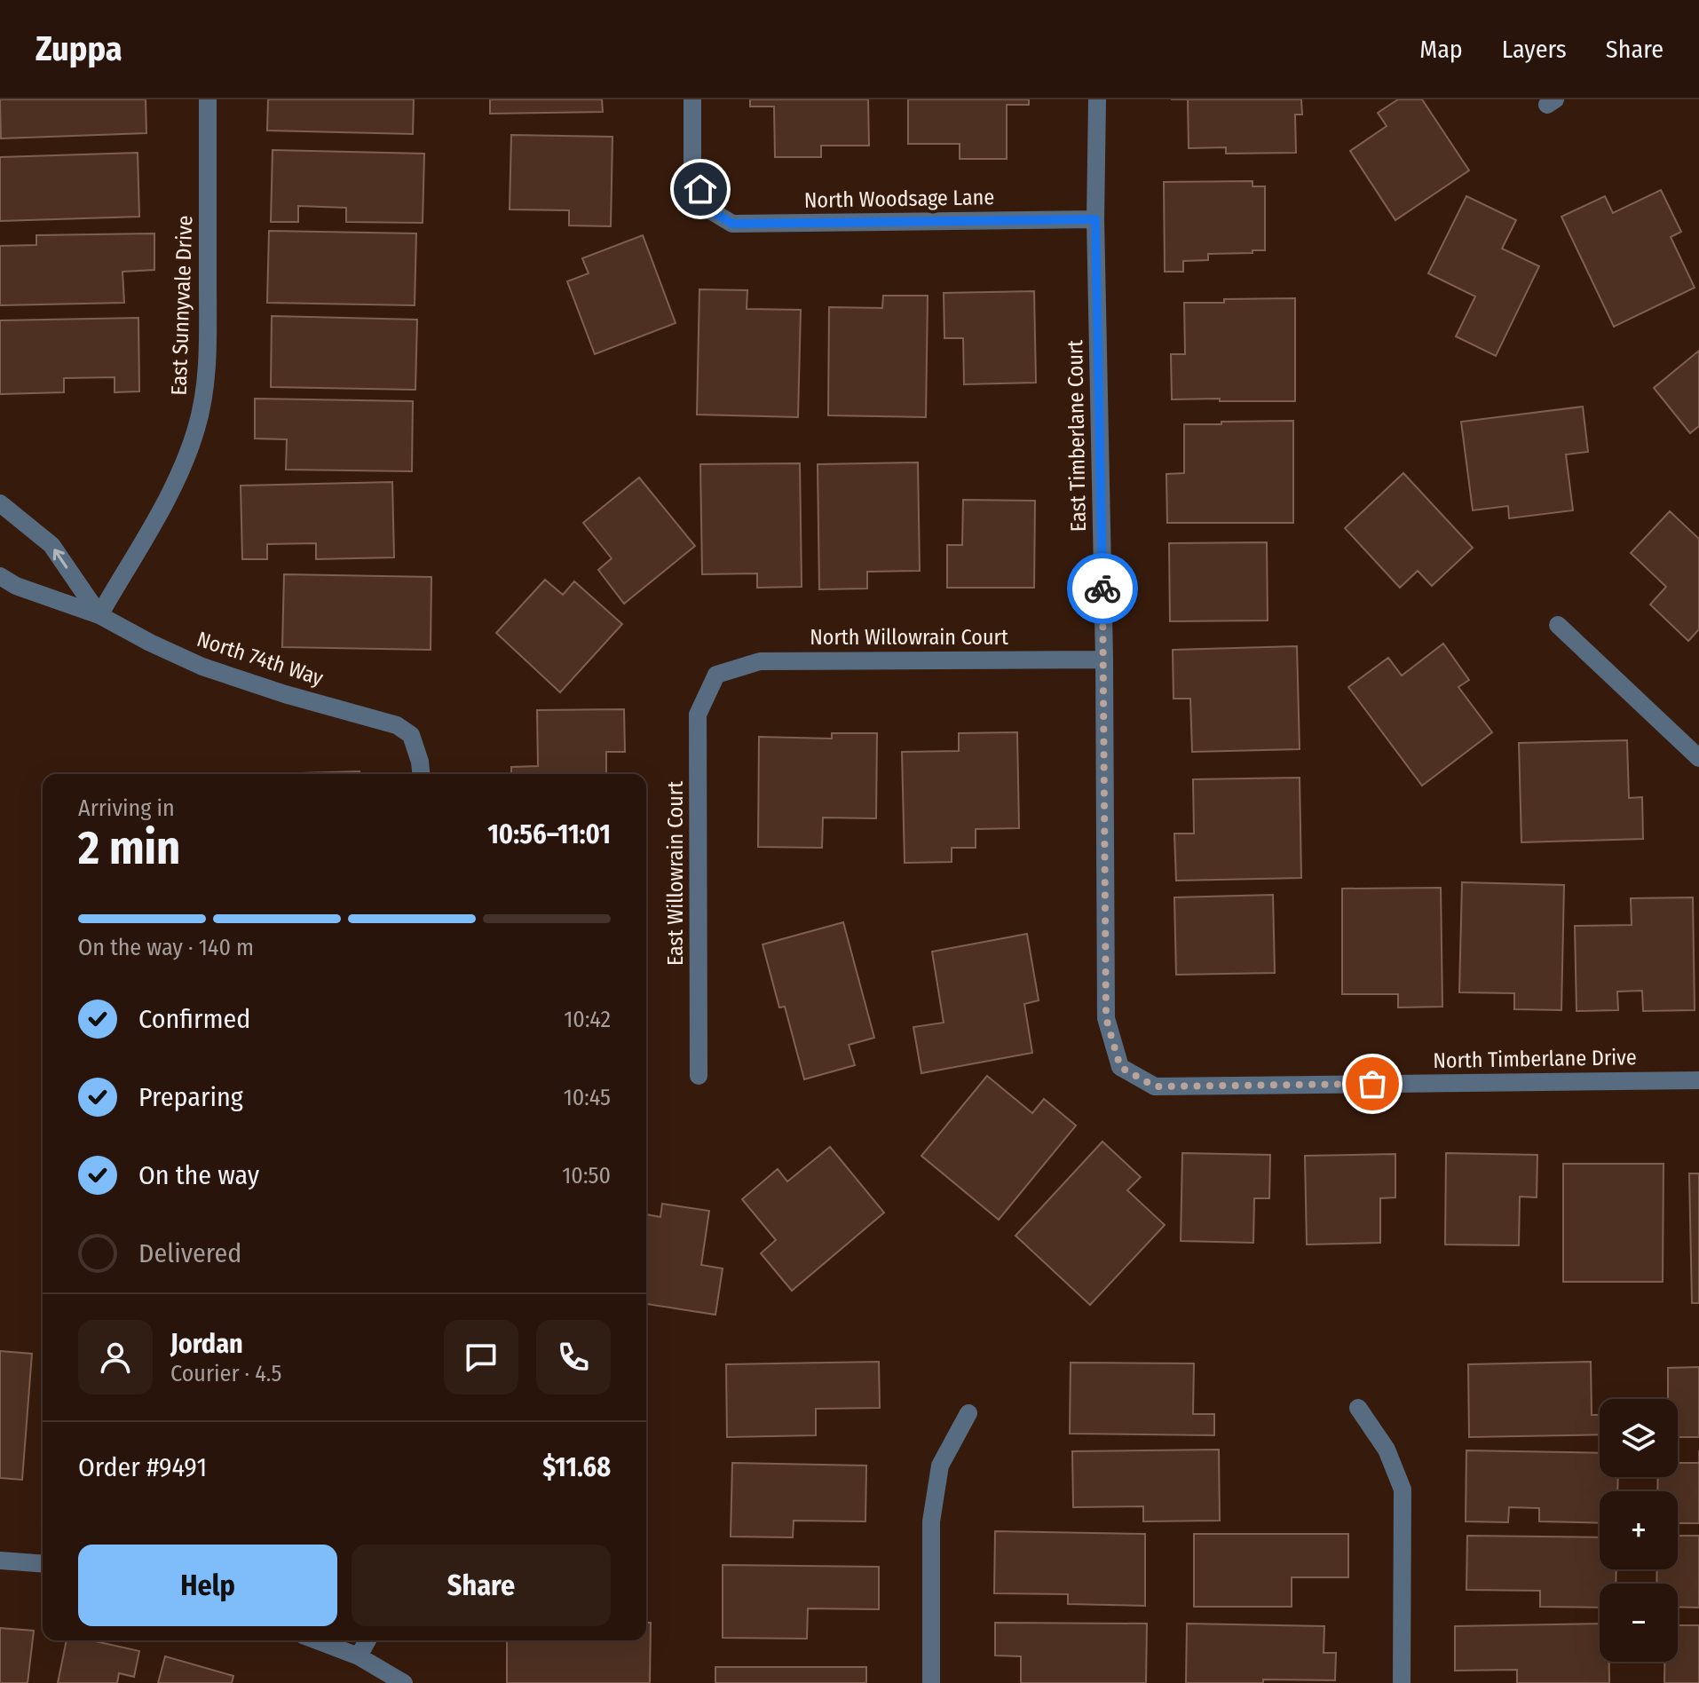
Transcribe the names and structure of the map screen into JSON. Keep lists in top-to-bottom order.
{
  "streets": {
    "street": [
      "North Woodsage Lane",
      "East Sunnyvale Drive",
      "East Timberlane Court",
      "North Willowrain Court",
      "North 74th Way",
      "East Willowrain Court",
      "North Timberlane Drive"
    ]
  },
  "crossings": [
    ["North Woodsage Lane", "East Timberlane Court"],
    ["East Sunnyvale Drive", "North 74th Way"],
    ["East Timberlane Court", "North Willowrain Court"],
    ["East Timberlane Court", "North Timberlane Drive"],
    ["North Willowrain Court", "East Willowrain Court"]
  ],
  "page": {
    "header": "Zuppa",
    "nav": ["Map", "Layers", "Share"],
    "heading": ["2 min", "Arriving in", "10:56–11:01"],
    "panel": [
      "Jordan",
      "Courier · 4.5",
      "Order #9491",
      "$11.68"
    ],
    "bar": "On the way · 140 m",
    "list": [
      ["Confirmed", "10:42"],
      ["Preparing", "10:45"],
      ["On the way", "10:50"],
      "Delivered"
    ],
    "map_buttons": ["+", "−"],
    "buttons": ["Help", "Share"]
  }
}
